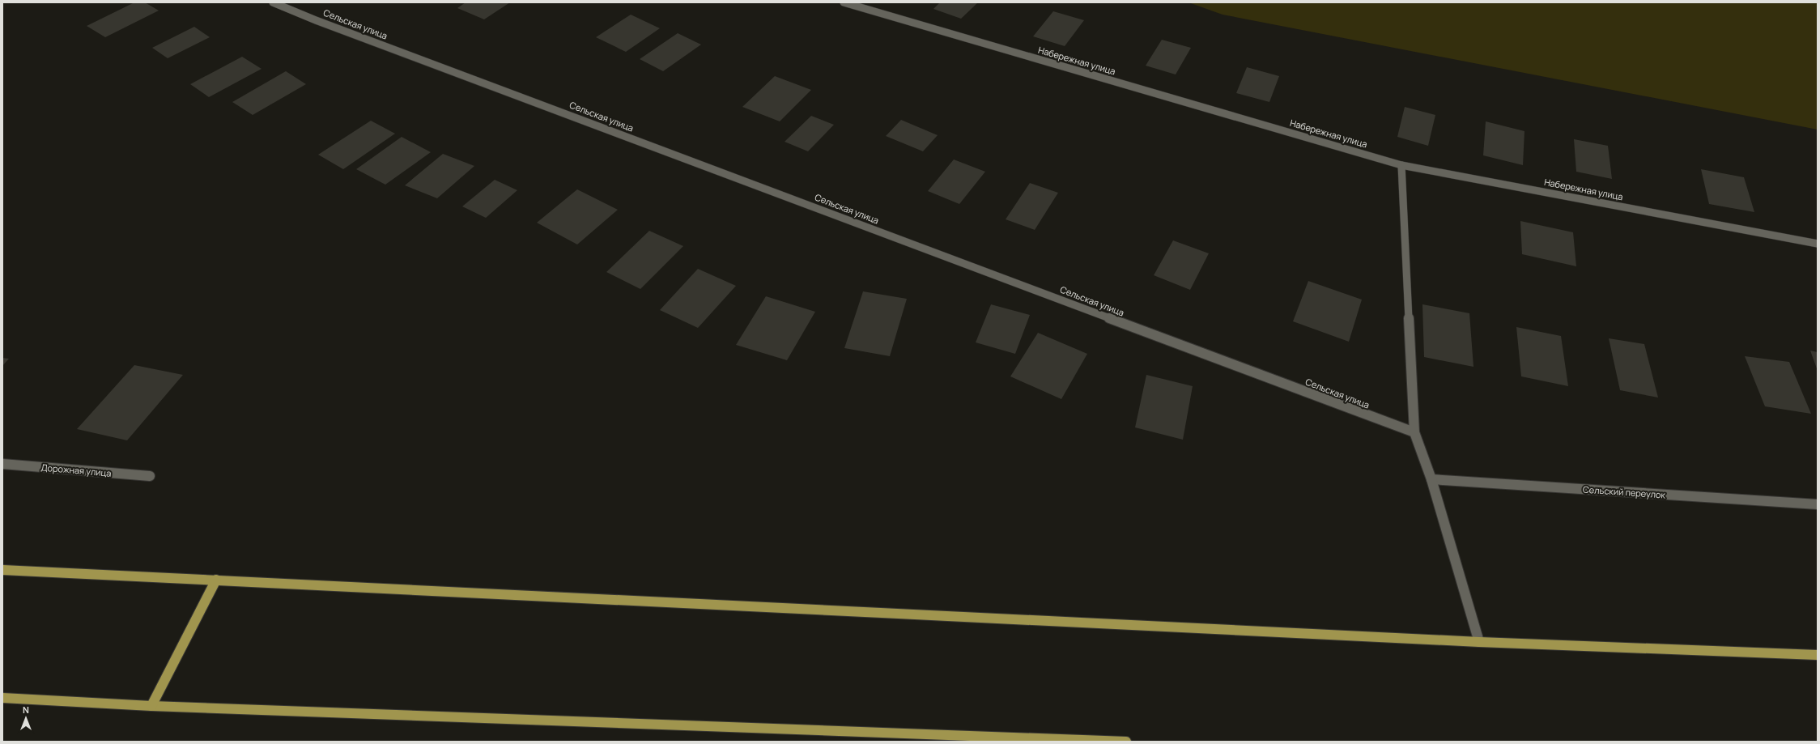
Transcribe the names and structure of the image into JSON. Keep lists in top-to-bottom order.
{
  "streets": {
    "street": [
      "Сельская улица",
      "Набережная улица",
      "Дорожная улица",
      "Сельский переулок"
    ]
  },
  "north": "top"
}
